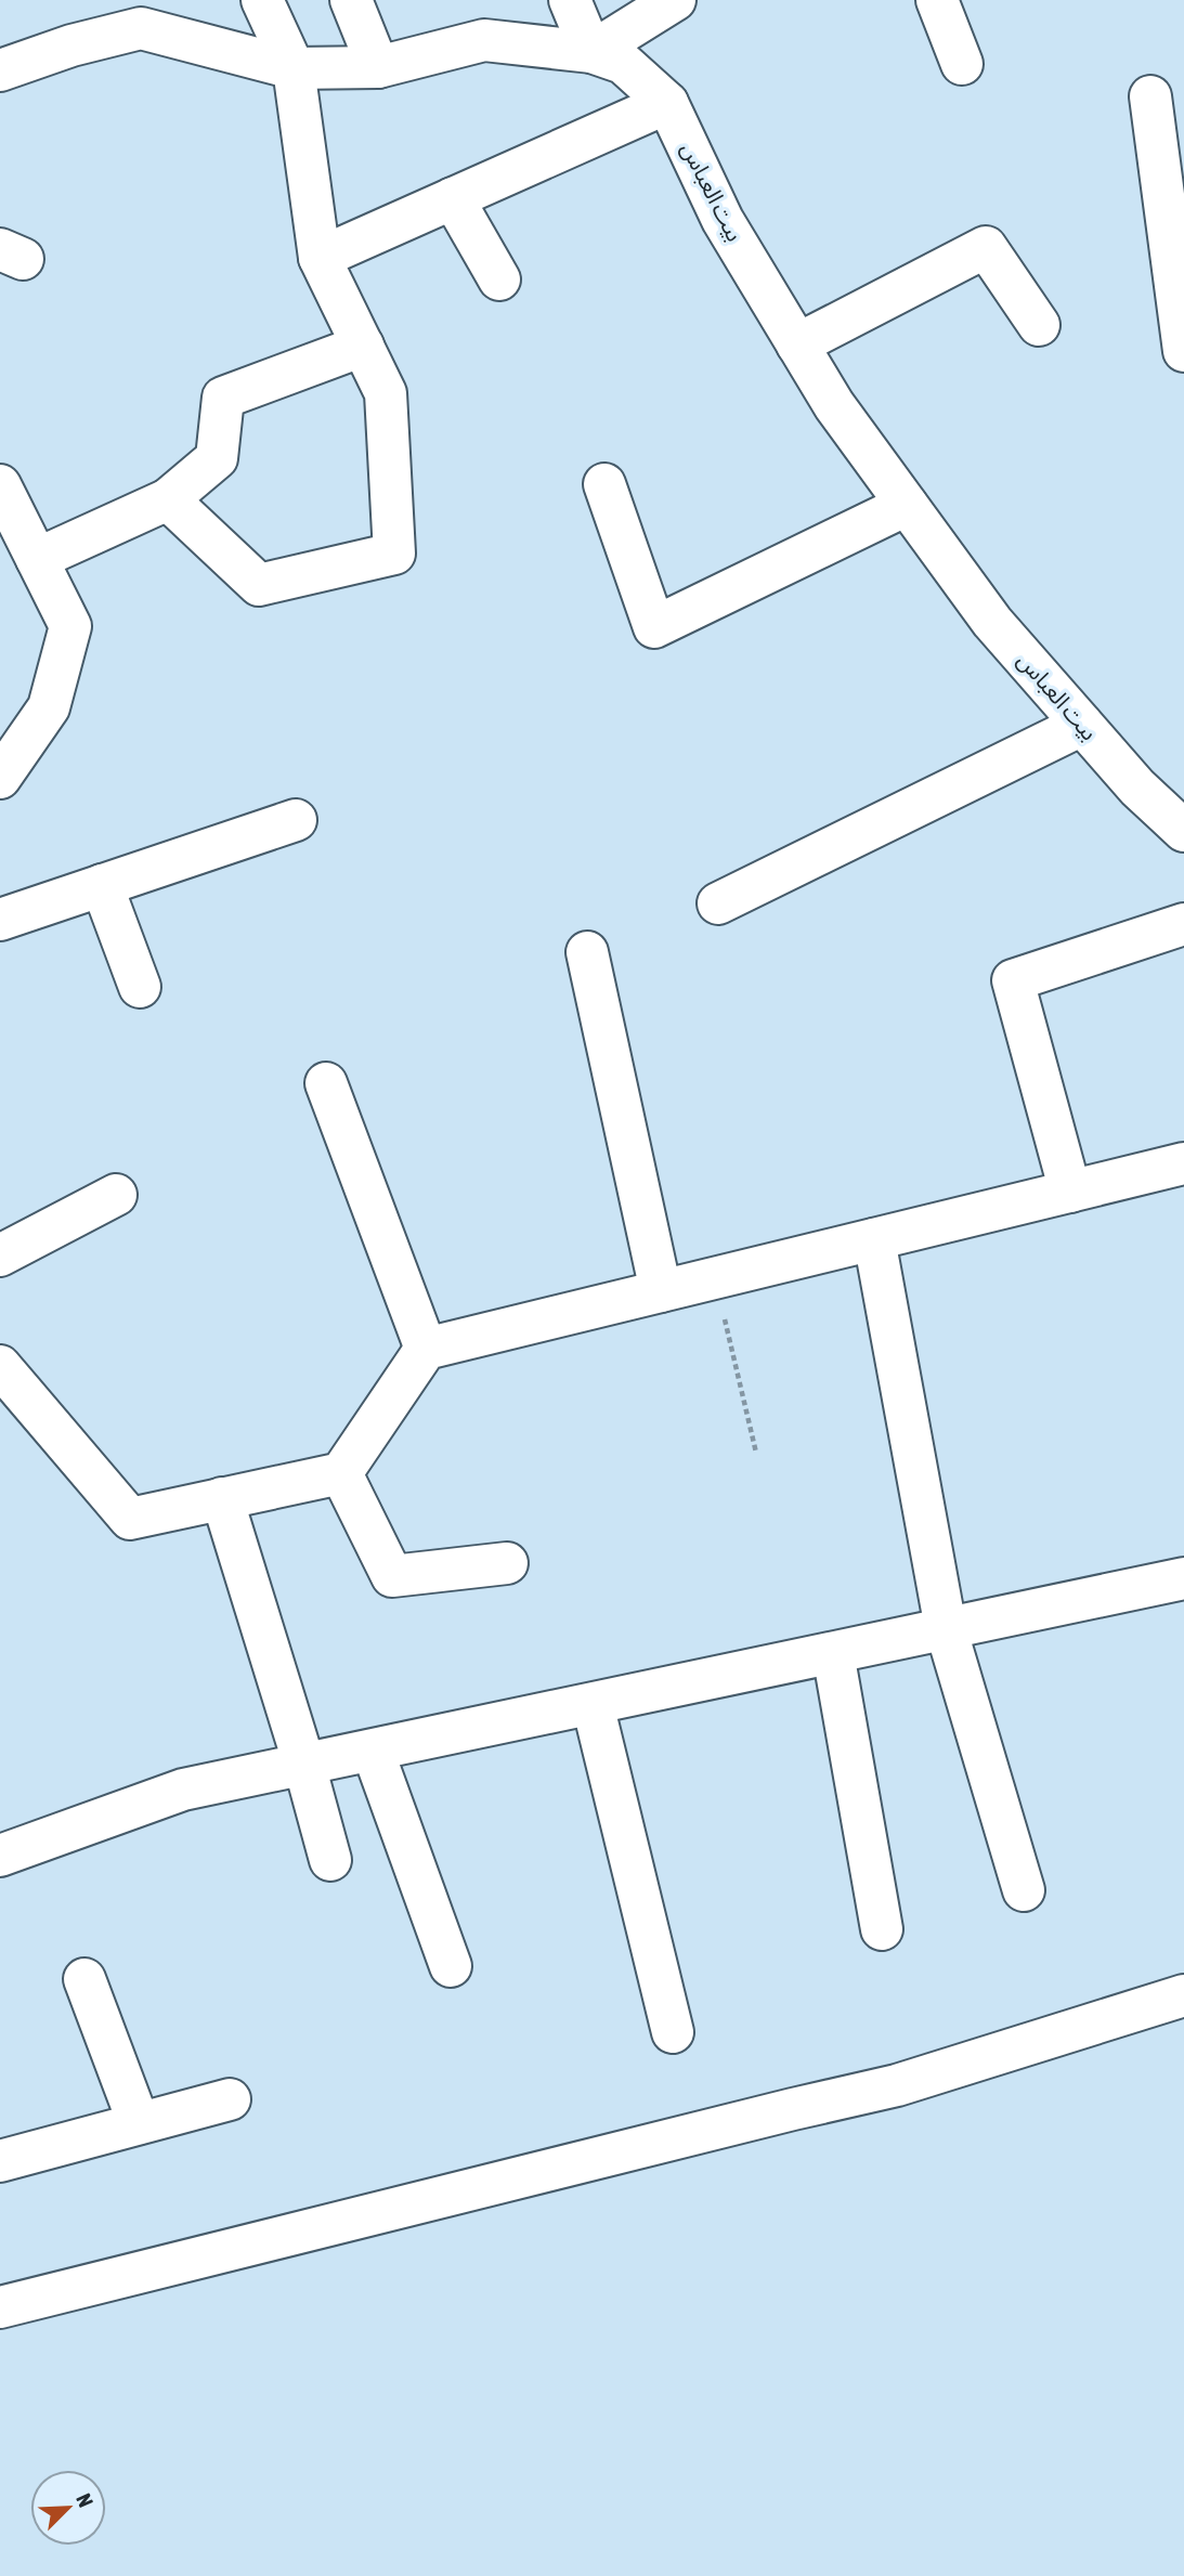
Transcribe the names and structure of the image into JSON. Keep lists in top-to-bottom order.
{
  "streets": {
    "street": ["بیت العباس"]
  },
  "north": "top right"
}
